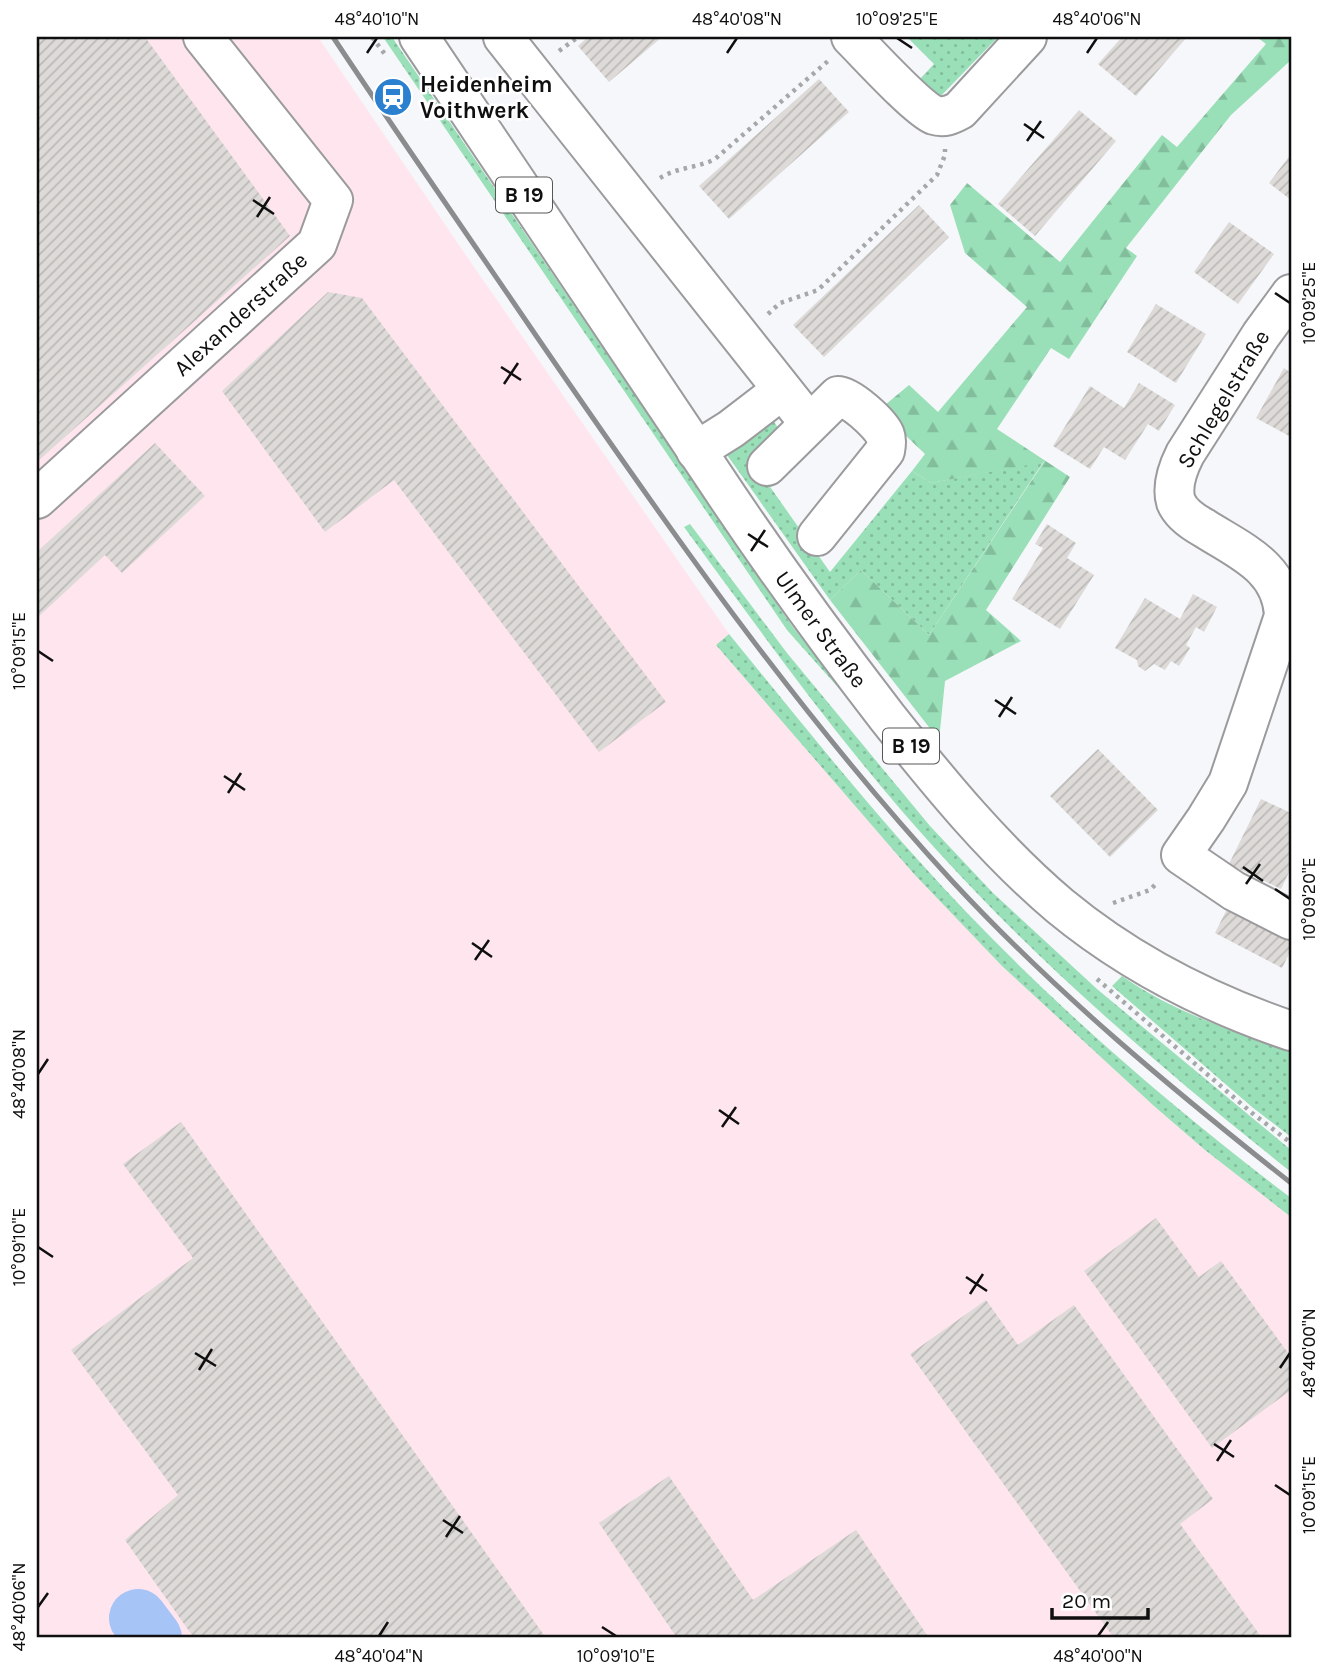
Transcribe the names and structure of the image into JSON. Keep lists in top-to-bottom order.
{
  "streets": {
    "main road": [
      "B 19",
      "Alexanderstraße",
      "Schlegelstraße",
      "Ulmer Straße"
    ]
  },
  "places": {
    "station": ["Heidenheim Voithwerk"]
  },
  "scale_bar": "20 m",
  "coordinates": [
    "48°40'10\"N",
    "48°40'08\"N",
    "10°09'25\"E",
    "48°40'06\"N",
    "10°09'15\"E",
    "10°09'20\"E",
    "10°09'10\"E",
    "48°40'00\"N",
    "48°40'04\"N"
  ]
}
